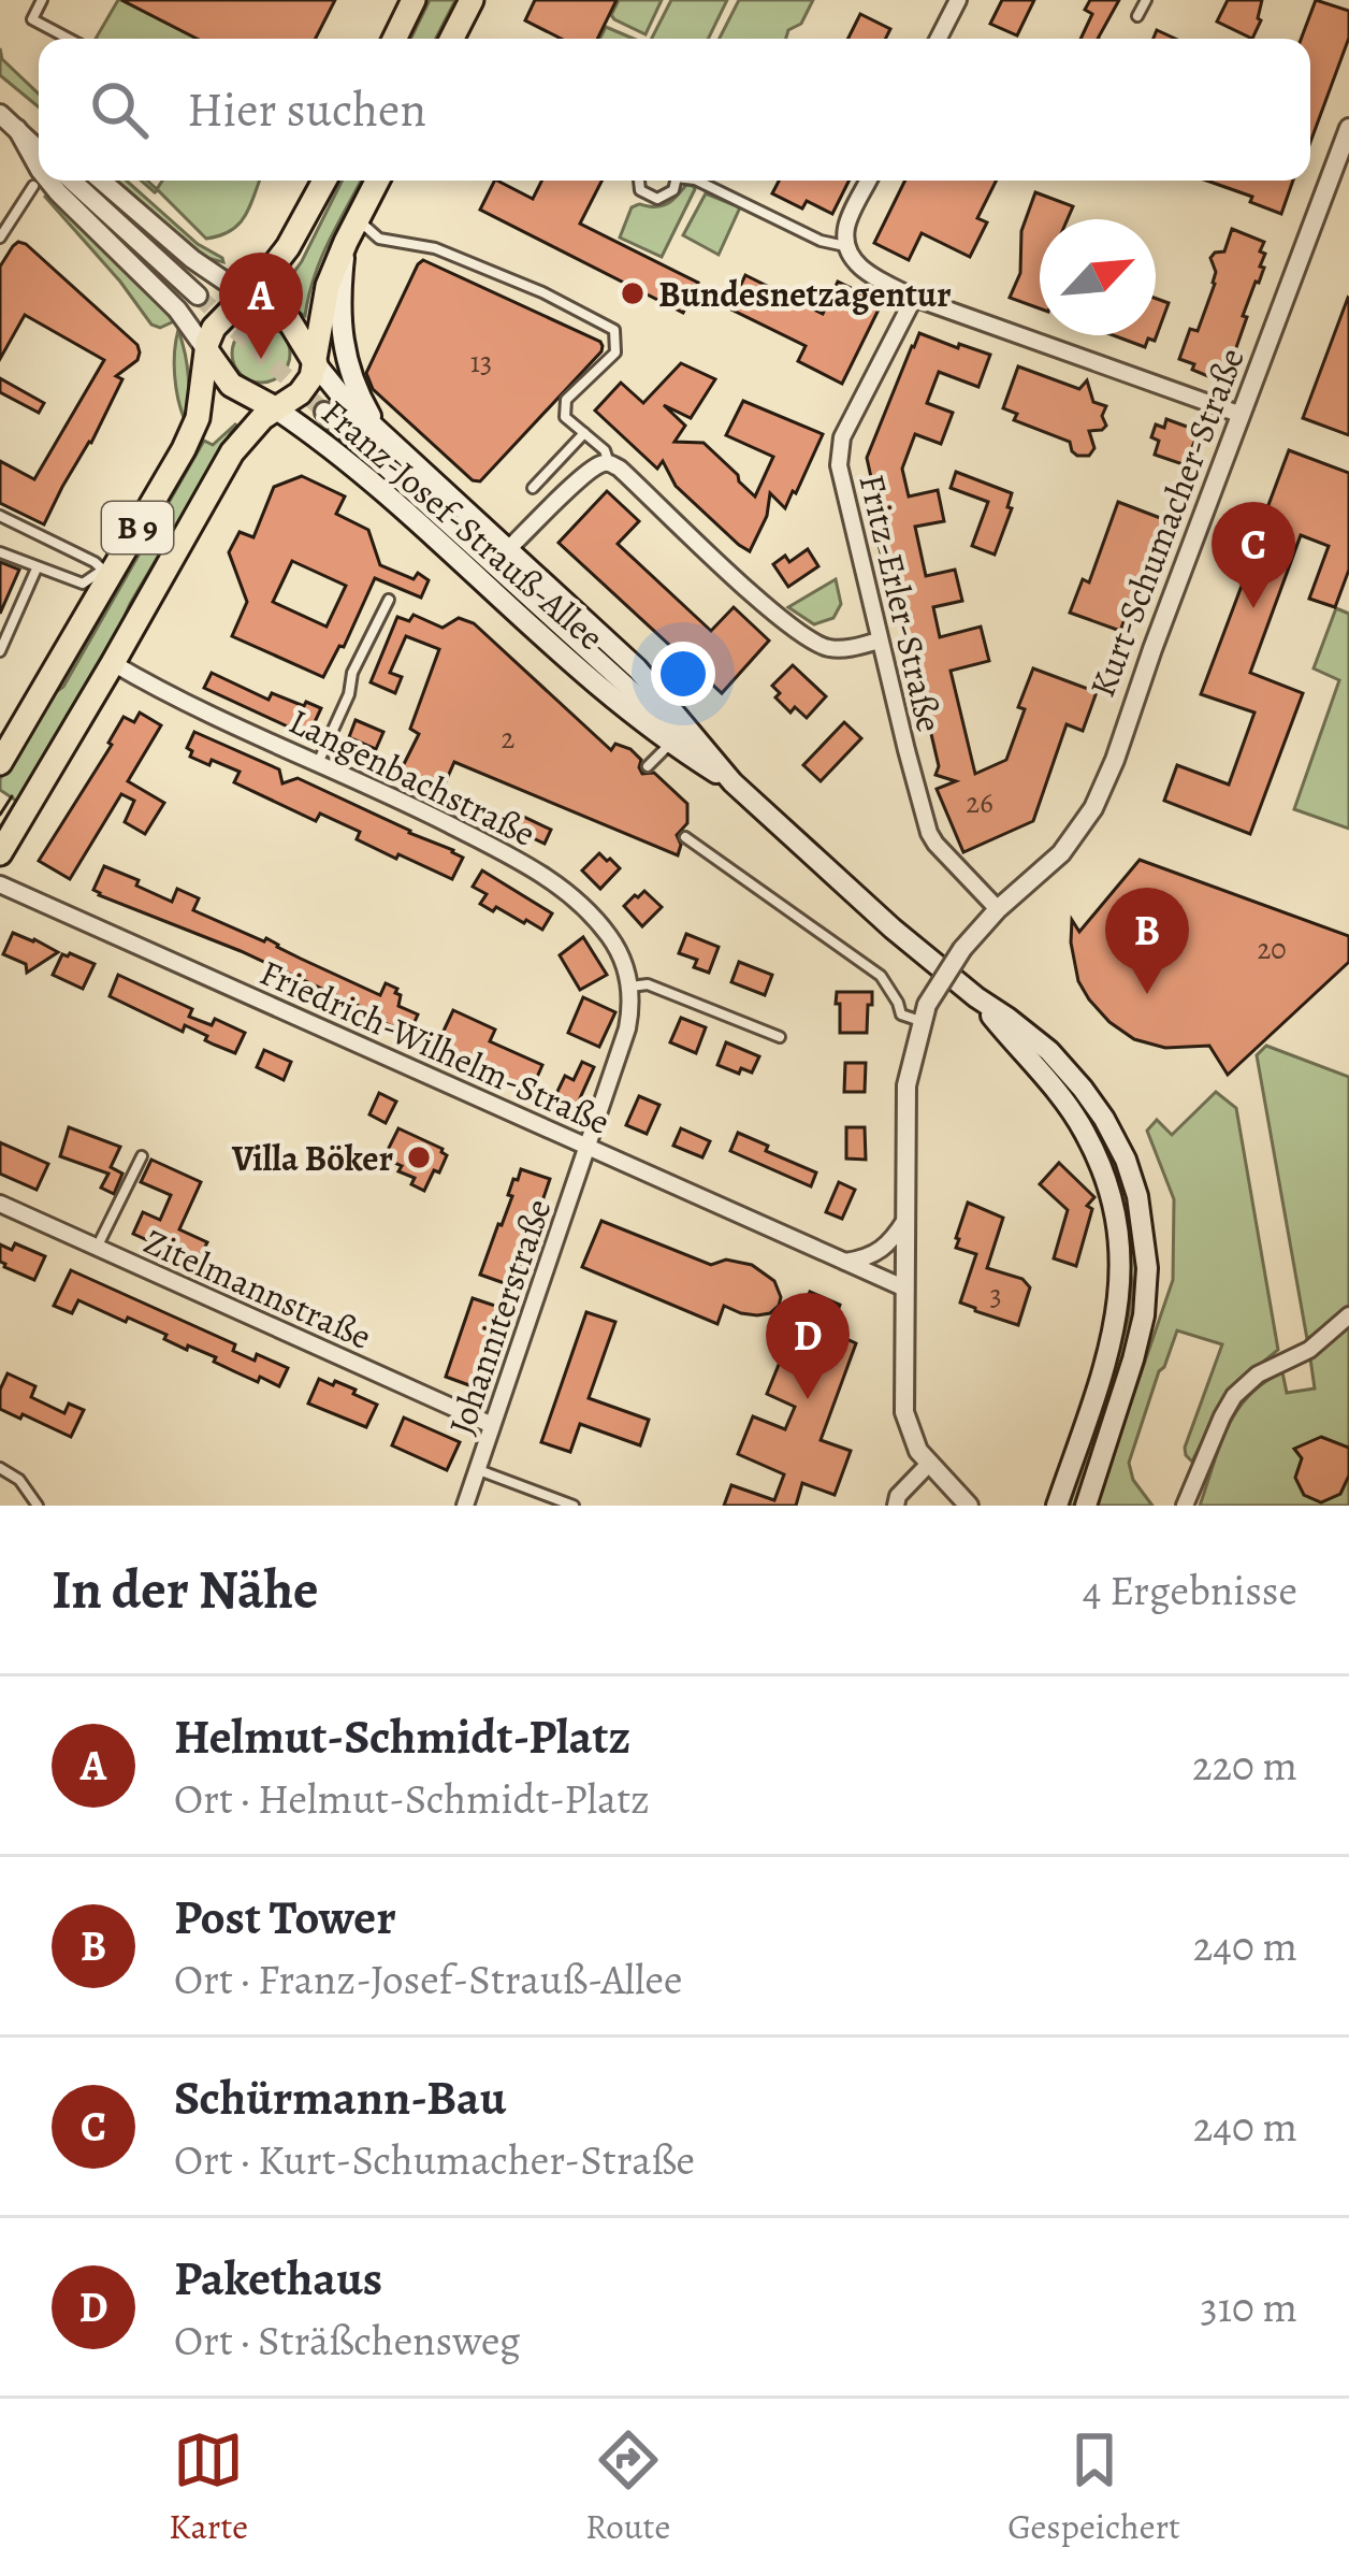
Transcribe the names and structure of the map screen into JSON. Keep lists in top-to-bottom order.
{
  "streets": {
    "main road": ["Franz-Josef-Strauß-Allee", "B 9"],
    "street": [
      "Kurt-Schumacher-Straße",
      "Fritz-Erler-Straße",
      "Langenbachstraße",
      "Friedrich-Wilhelm-Straße",
      "Zitelmannstraße",
      "Johanniterstraße"
    ]
  },
  "crossings": [
    ["Kurt-Schumacher-Straße", "Fritz-Erler-Straße"],
    ["Kurt-Schumacher-Straße", "Friedrich-Wilhelm-Straße"],
    ["Franz-Josef-Strauß-Allee", "B 9"],
    ["B 9", "Langenbachstraße"],
    ["Friedrich-Wilhelm-Straße", "Johanniterstraße"],
    ["Zitelmannstraße", "Johanniterstraße"]
  ],
  "places": ["Bundesnetzagentur", "Villa Böker"],
  "house_numbers": [
    "13",
    "2",
    "26",
    "20",
    "3"
  ],
  "north": "top right",
  "page": {
    "search": "Hier suchen",
    "pins": [
      "A",
      "C",
      "B",
      "D"
    ],
    "heading": ["In der Nähe", "4 Ergebnisse"],
    "list": [
      {
        "mark": "A",
        "name": "Helmut-Schmidt-Platz",
        "note": "Ort · Helmut-Schmidt-Platz",
        "value": "220 m"
      },
      {
        "mark": "B",
        "name": "Post Tower",
        "note": "Ort · Franz-Josef-Strauß-Allee",
        "value": "240 m"
      },
      {
        "mark": "C",
        "name": "Schürmann-Bau",
        "note": "Ort · Kurt-Schumacher-Straße",
        "value": "240 m"
      },
      {
        "mark": "D",
        "name": "Pakethaus",
        "note": "Ort · Sträßchensweg",
        "value": "310 m"
      }
    ],
    "nav": ["Karte", "Route", "Gespeichert"]
  }
}
